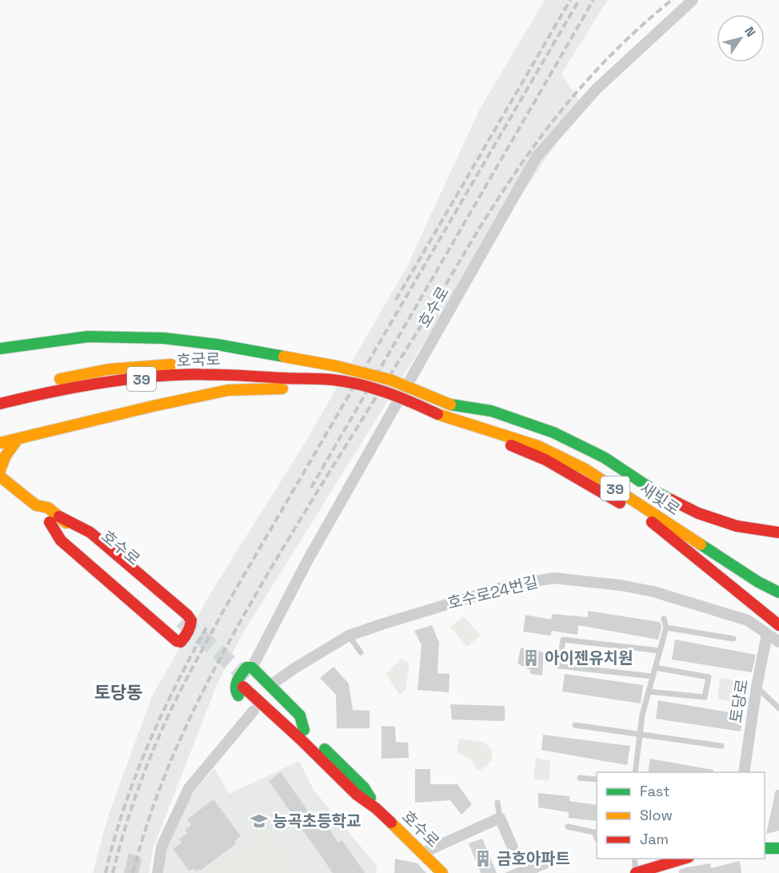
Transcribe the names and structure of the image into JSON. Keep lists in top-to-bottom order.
{
  "streets": {
    "main road": [
      "호수로",
      "호국로",
      "39",
      "새빛로"
    ],
    "street": ["호수로24번길", "토당로"]
  },
  "crossings": [
    ["호국로", "39"],
    ["39", "새빛로"],
    ["호수로24번길", "토당로"]
  ],
  "districts": ["토당동"],
  "places": {
    "building": ["아이젠유치원", "금호아파트"],
    "school or university": ["능곡초등학교"]
  },
  "legend": ["Fast", "Slow", "Jam"],
  "north": "top right"
}
